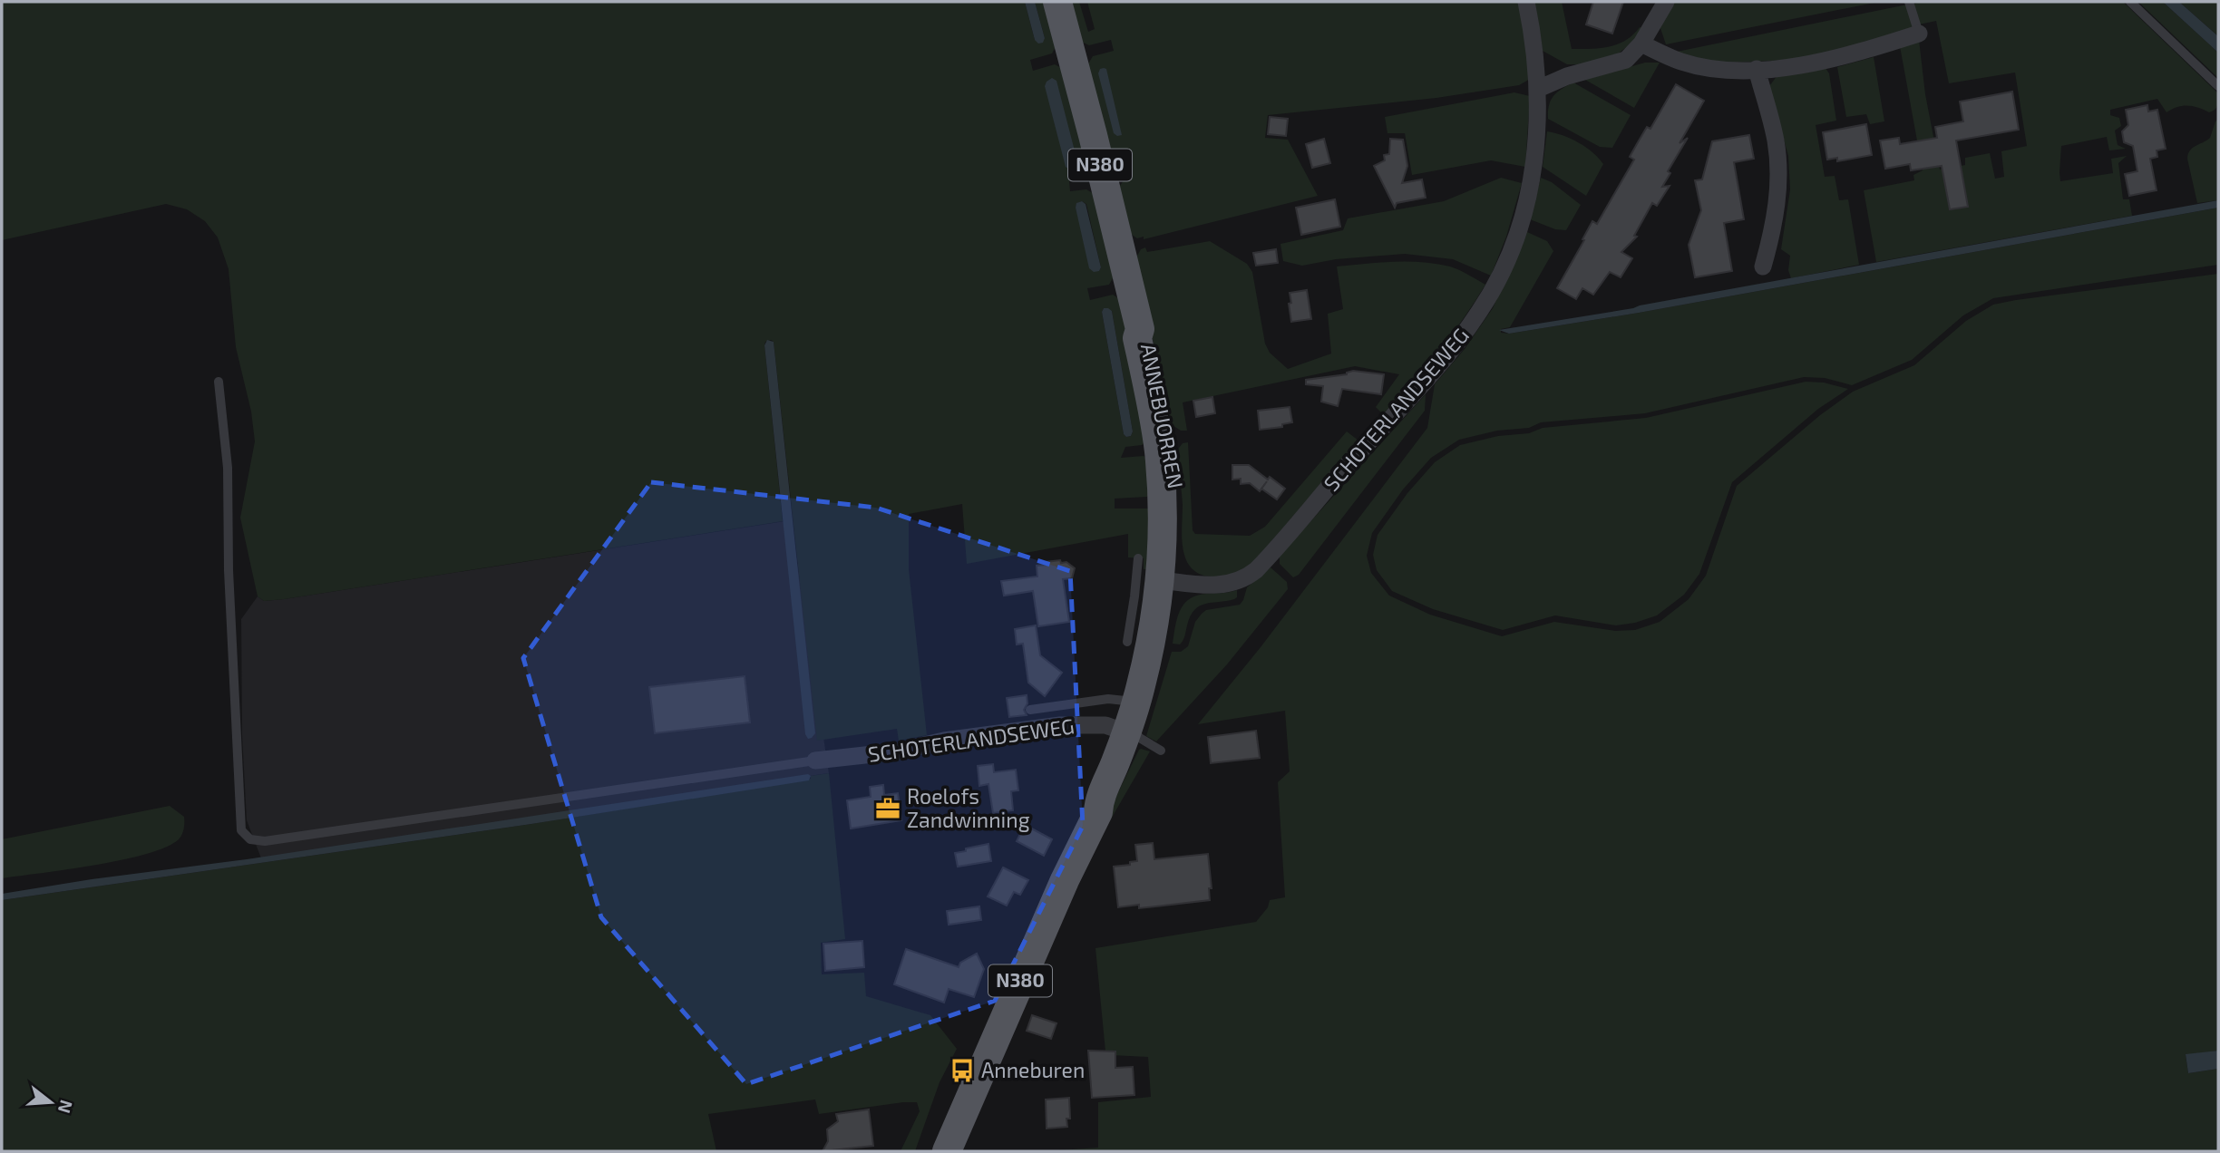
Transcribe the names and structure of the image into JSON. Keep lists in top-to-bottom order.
{
  "streets": {
    "main road": ["N380", "ANNEBUORREN"],
    "street": ["SCHOTERLANDSEWEG"]
  },
  "crossings": [
    ["N380", "SCHOTERLANDSEWEG"],
    ["N380", "ANNEBUORREN"],
    ["SCHOTERLANDSEWEG", "ANNEBUORREN"]
  ],
  "places": {
    "office": ["Roelofs Zandwinning"],
    "bus stop": ["Anneburen"]
  },
  "north": "right"
}
